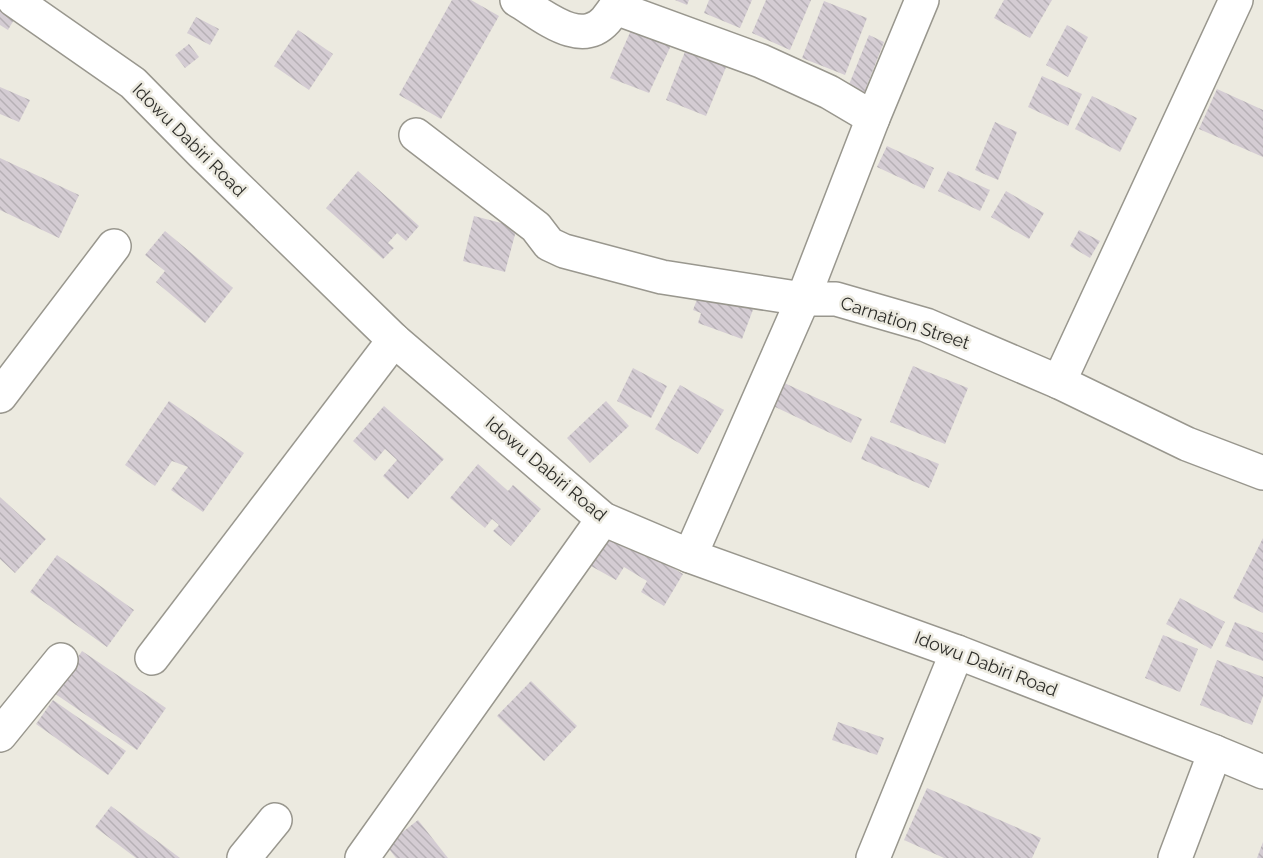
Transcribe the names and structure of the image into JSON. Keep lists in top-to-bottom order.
{
  "streets": {
    "street": ["Idowu Dabiri Road", "Carnation Street"]
  }
}
